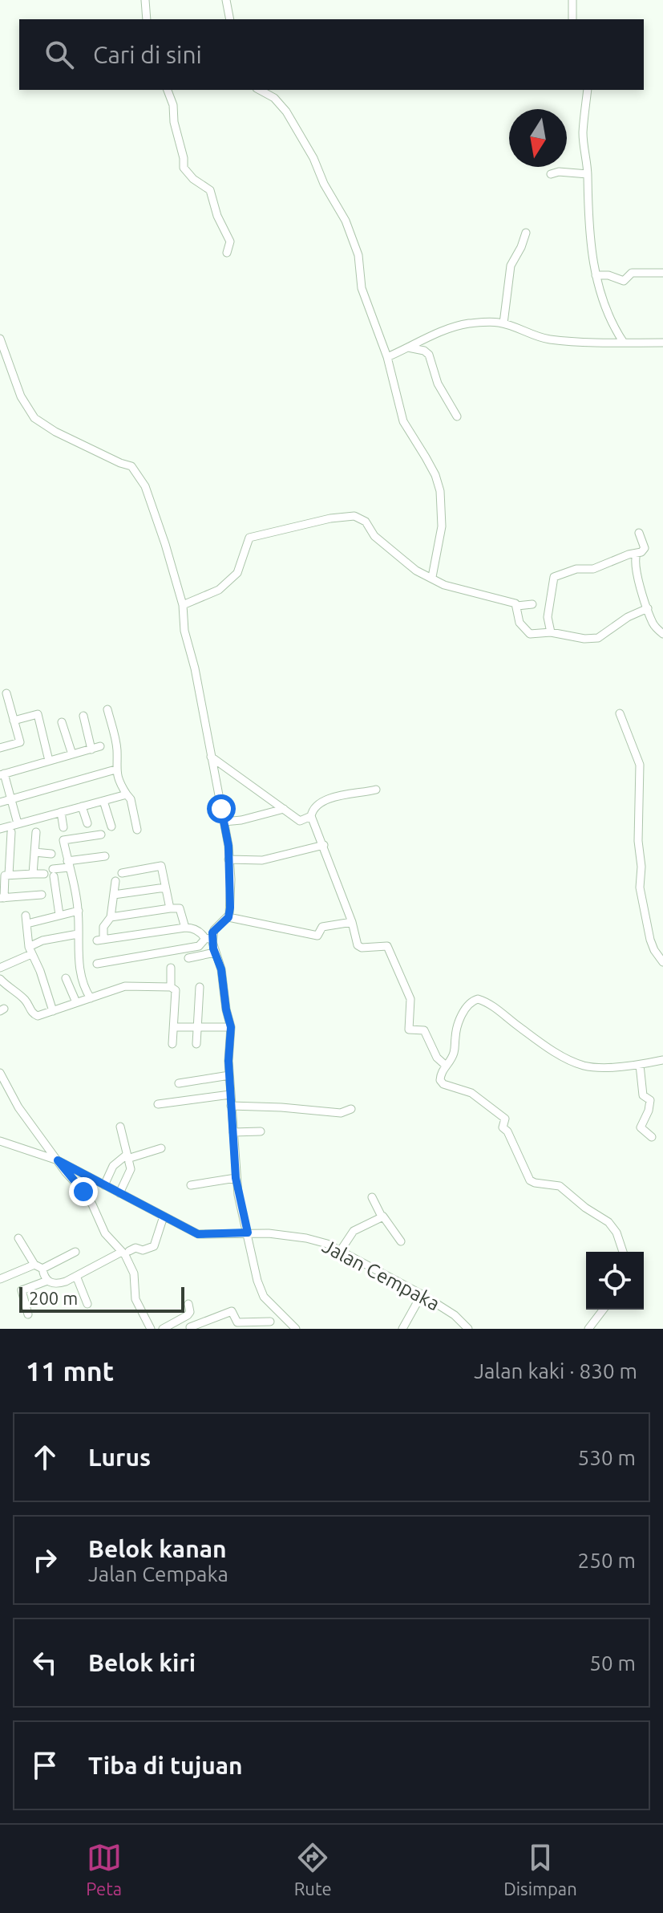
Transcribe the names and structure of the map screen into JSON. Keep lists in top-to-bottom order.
{
  "streets": {
    "street": ["Jalan Cempaka"]
  },
  "scale_bar": "200 m",
  "north": "bottom",
  "page": {
    "search": "Cari di sini",
    "scale": "200 m",
    "heading": ["11 mnt", "Jalan kaki · 830 m"],
    "list": [
      ["Lurus", "530 m"],
      ["Belok kanan", "Jalan Cempaka", "250 m"],
      ["Belok kiri", "50 m"],
      "Tiba di tujuan"
    ],
    "nav": ["Peta", "Rute", "Disimpan"]
  }
}
